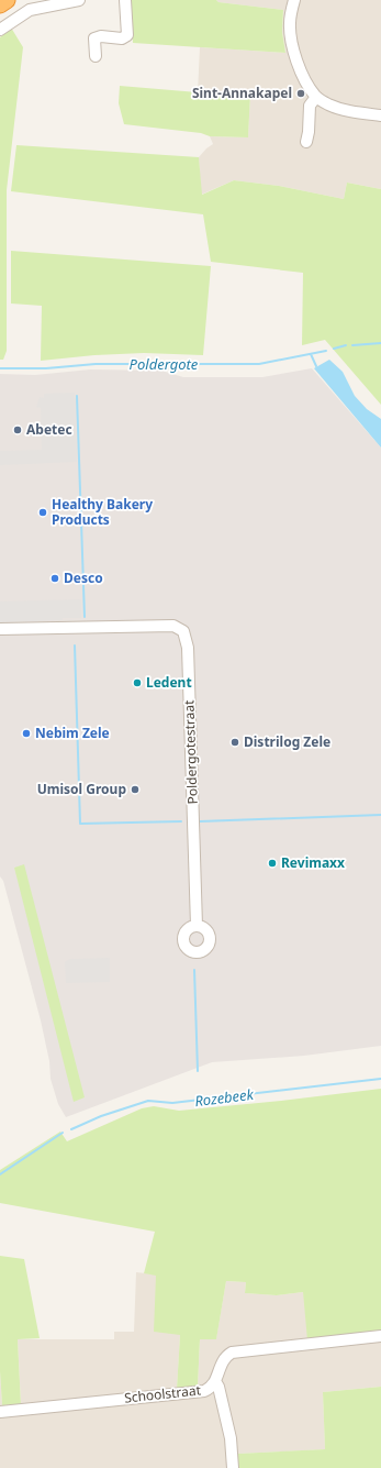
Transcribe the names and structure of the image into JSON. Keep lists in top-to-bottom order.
{
  "streets": {
    "street": ["Poldergotestraat", "Schoolstraat"]
  },
  "water": ["Poldergote", "Rozebeek"],
  "places": [
    "Sint-Annakapel",
    "Abetec",
    "Healthy Bakery Products",
    "Desco",
    "Ledent",
    "Nebim Zele",
    "Distrilog Zele",
    "Umisol Group",
    "Revimaxx"
  ]
}
